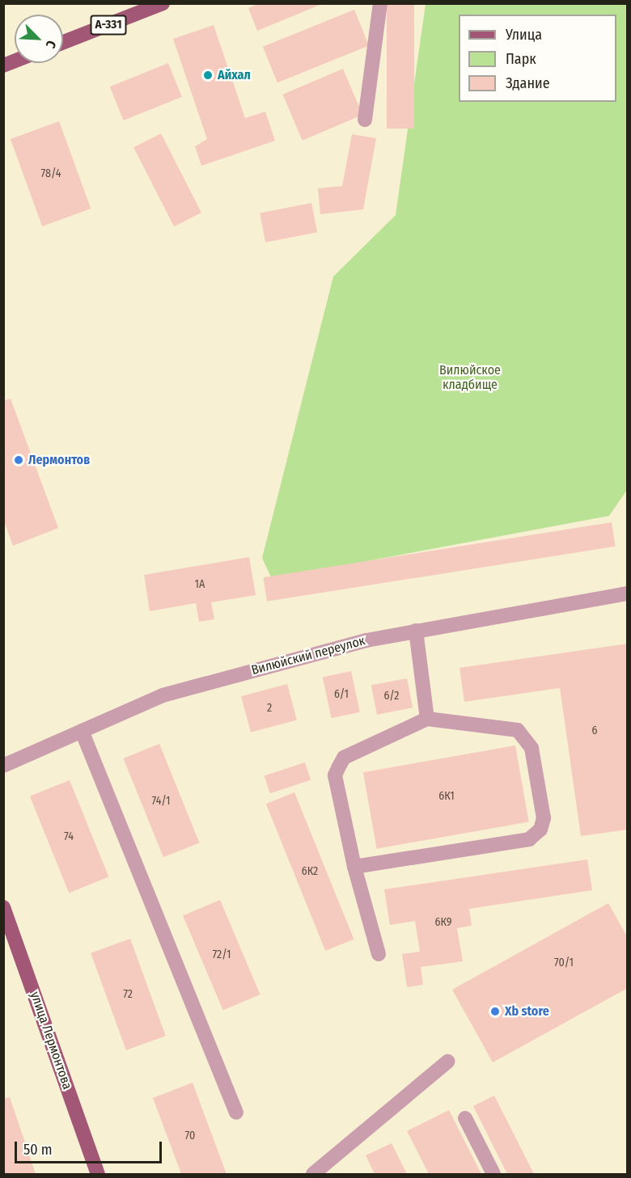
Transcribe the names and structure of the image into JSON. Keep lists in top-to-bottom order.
{
  "streets": {
    "main road": ["А-331", "улица Лермонтова"],
    "street": ["Вилюйский переулок"]
  },
  "parks": ["Вилюйское кладбище"],
  "places": ["Айхал", "Лермонтов", "Xb store"],
  "house_numbers": [
    "78/4",
    "1А",
    "6/1",
    "6/2",
    "2",
    "6",
    "6К1",
    "74/1",
    "74",
    "6К2",
    "6К9",
    "72/1",
    "70/1",
    "72",
    "70"
  ],
  "legend": ["Улица", "Парк", "Здание"],
  "scale_bar": "50 m",
  "north": "bottom right"
}
